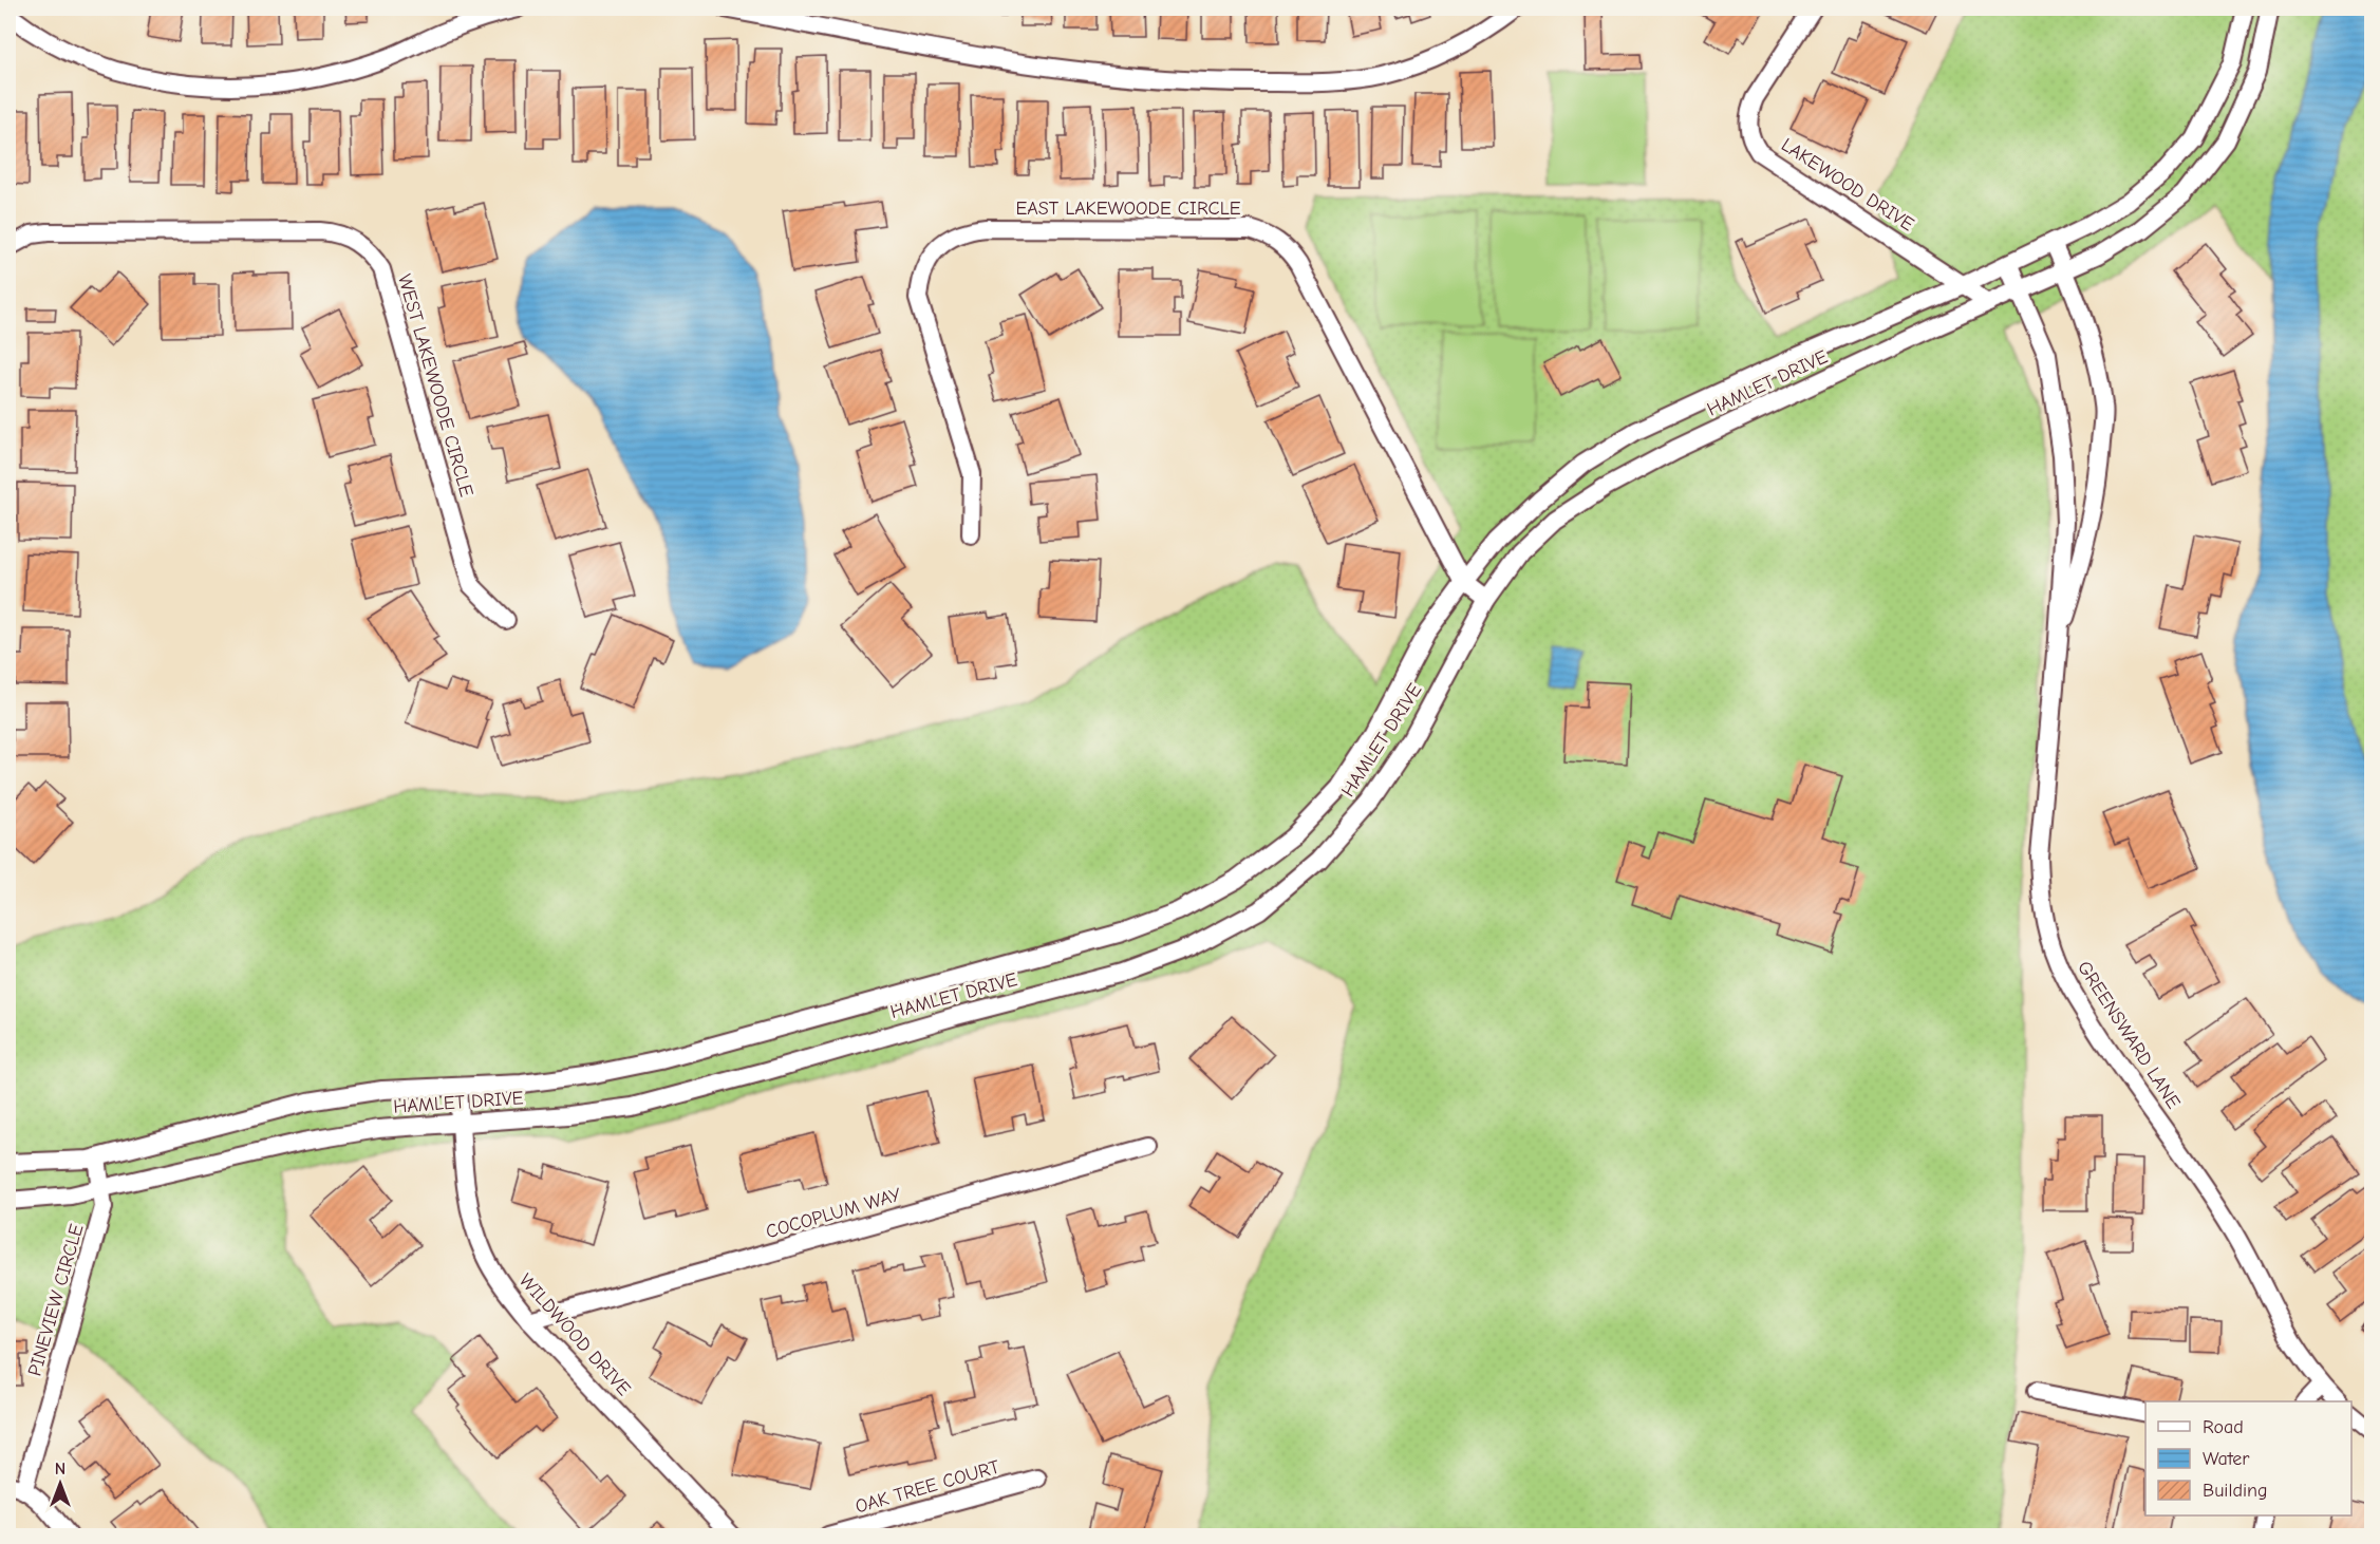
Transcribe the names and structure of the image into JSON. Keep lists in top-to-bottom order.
{
  "streets": {
    "street": [
      "LAKEWOOD DRIVE",
      "EAST LAKEWOODE CIRCLE",
      "HAMLET DRIVE",
      "WEST LAKEWOODE CIRCLE",
      "GREENSWARD LANE",
      "COCOPLUM WAY",
      "PINEVIEW CIRCLE",
      "WILDWOOD DRIVE",
      "OAK TREE COURT"
    ]
  },
  "crossings": [
    ["LAKEWOOD DRIVE", "HAMLET DRIVE"],
    ["EAST LAKEWOODE CIRCLE", "HAMLET DRIVE"],
    ["HAMLET DRIVE", "GREENSWARD LANE"],
    ["HAMLET DRIVE", "PINEVIEW CIRCLE"],
    ["HAMLET DRIVE", "WILDWOOD DRIVE"],
    ["COCOPLUM WAY", "WILDWOOD DRIVE"]
  ],
  "legend": ["Road", "Water", "Building"],
  "north": "top"
}
